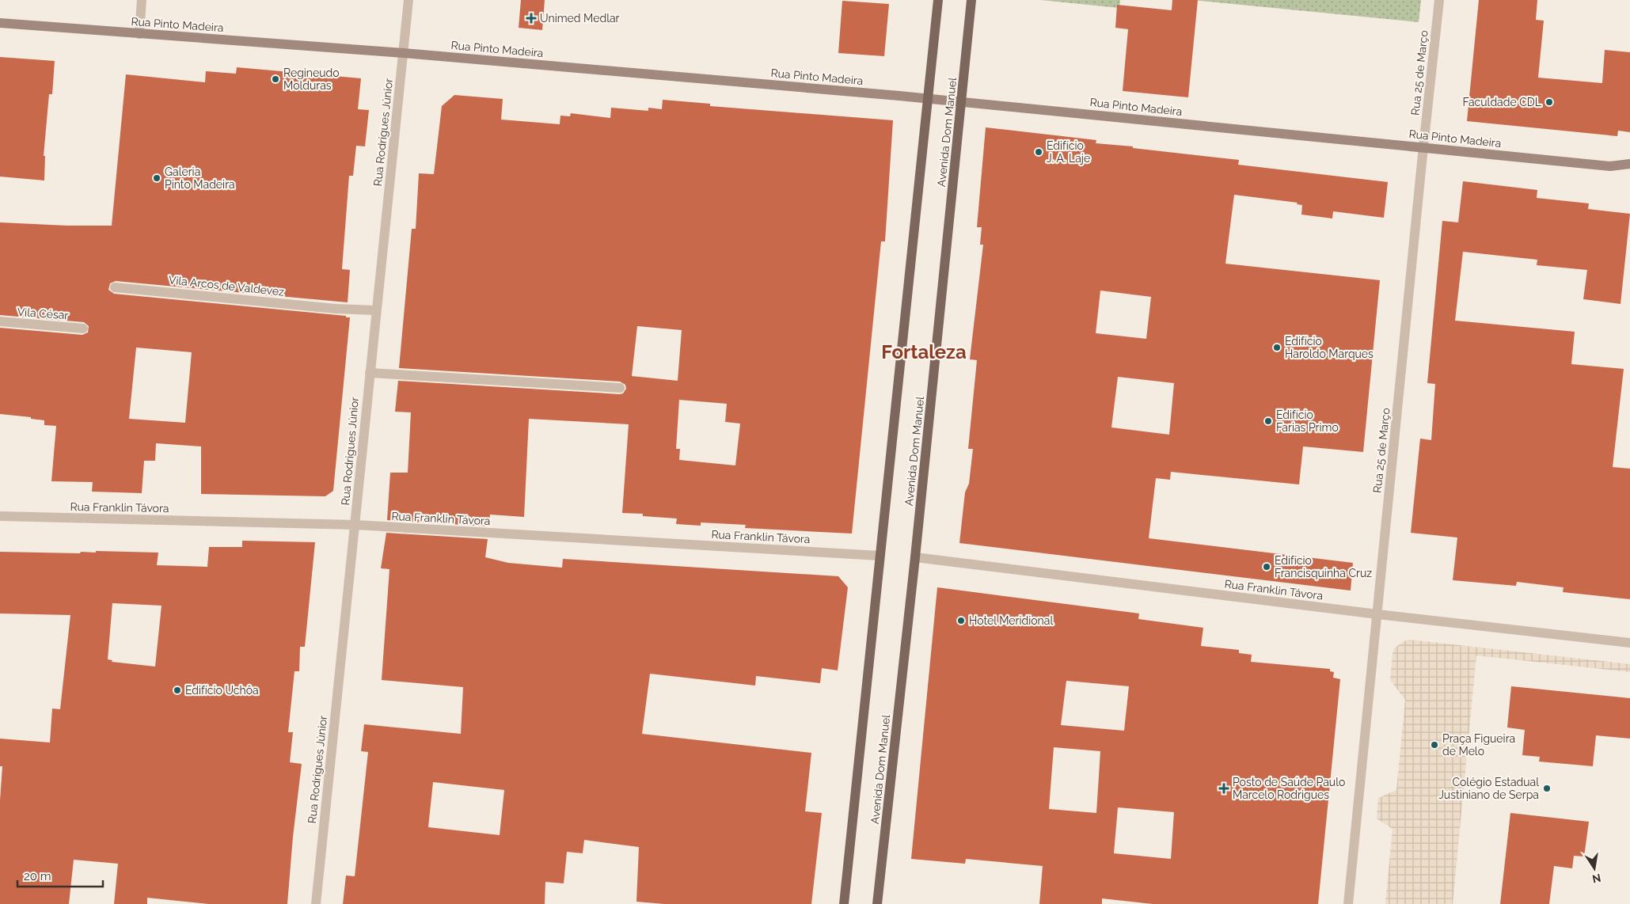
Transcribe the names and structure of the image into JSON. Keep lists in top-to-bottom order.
{
  "streets": {
    "main road": ["Rua Pinto Madeira", "Avenida Dom Manuel"],
    "street": [
      "Rua 25 de Março",
      "Rua Rodrigues Júnior",
      "Vila Arcos de Valdevez",
      "Vila César",
      "Rua Franklin Távora"
    ]
  },
  "crossings": [
    ["Rua Pinto Madeira", "Rua 25 de Março"],
    ["Rua Pinto Madeira", "Rua Rodrigues Júnior"],
    ["Rua Pinto Madeira", "Avenida Dom Manuel"],
    ["Rua 25 de Março", "Rua Franklin Távora"],
    ["Rua Rodrigues Júnior", "Vila Arcos de Valdevez"],
    ["Rua Rodrigues Júnior", "Rua Franklin Távora"],
    ["Avenida Dom Manuel", "Rua Franklin Távora"]
  ],
  "districts": ["Fortaleza"],
  "places": {
    "health": ["Unimed Medlar", "Posto de Saúde Paulo Marcelo Rodrigues"],
    "other": [
      "Regineudo Molduras",
      "Faculdade CDL",
      "Edifício J. A. Laje",
      "Galeria Pinto Madeira",
      "Edifício Haroldo Marques",
      "Edifício Farias Primo",
      "Edifício Francisquinha Cruz",
      "Hotel Meridional",
      "Edifício Uchôa",
      "Praça Figueira de Melo",
      "Colégio Estadual Justiniano de Serpa"
    ]
  },
  "scale_bar": "20 m",
  "north": "bottom"
}
